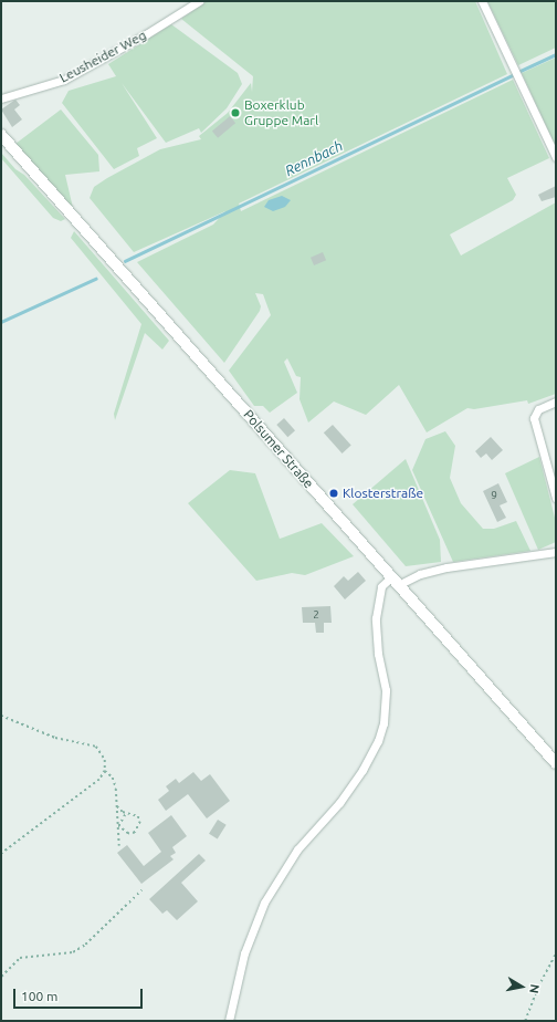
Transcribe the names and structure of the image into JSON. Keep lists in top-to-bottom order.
{
  "streets": {
    "main road": ["Polsumer Straße"],
    "street": ["Leusheider Weg"]
  },
  "water": ["Rennbach"],
  "places": ["Boxerklub Gruppe Marl", "Klosterstraße"],
  "house_numbers": ["9", "2"],
  "scale_bar": "100 m",
  "north": "right"
}
